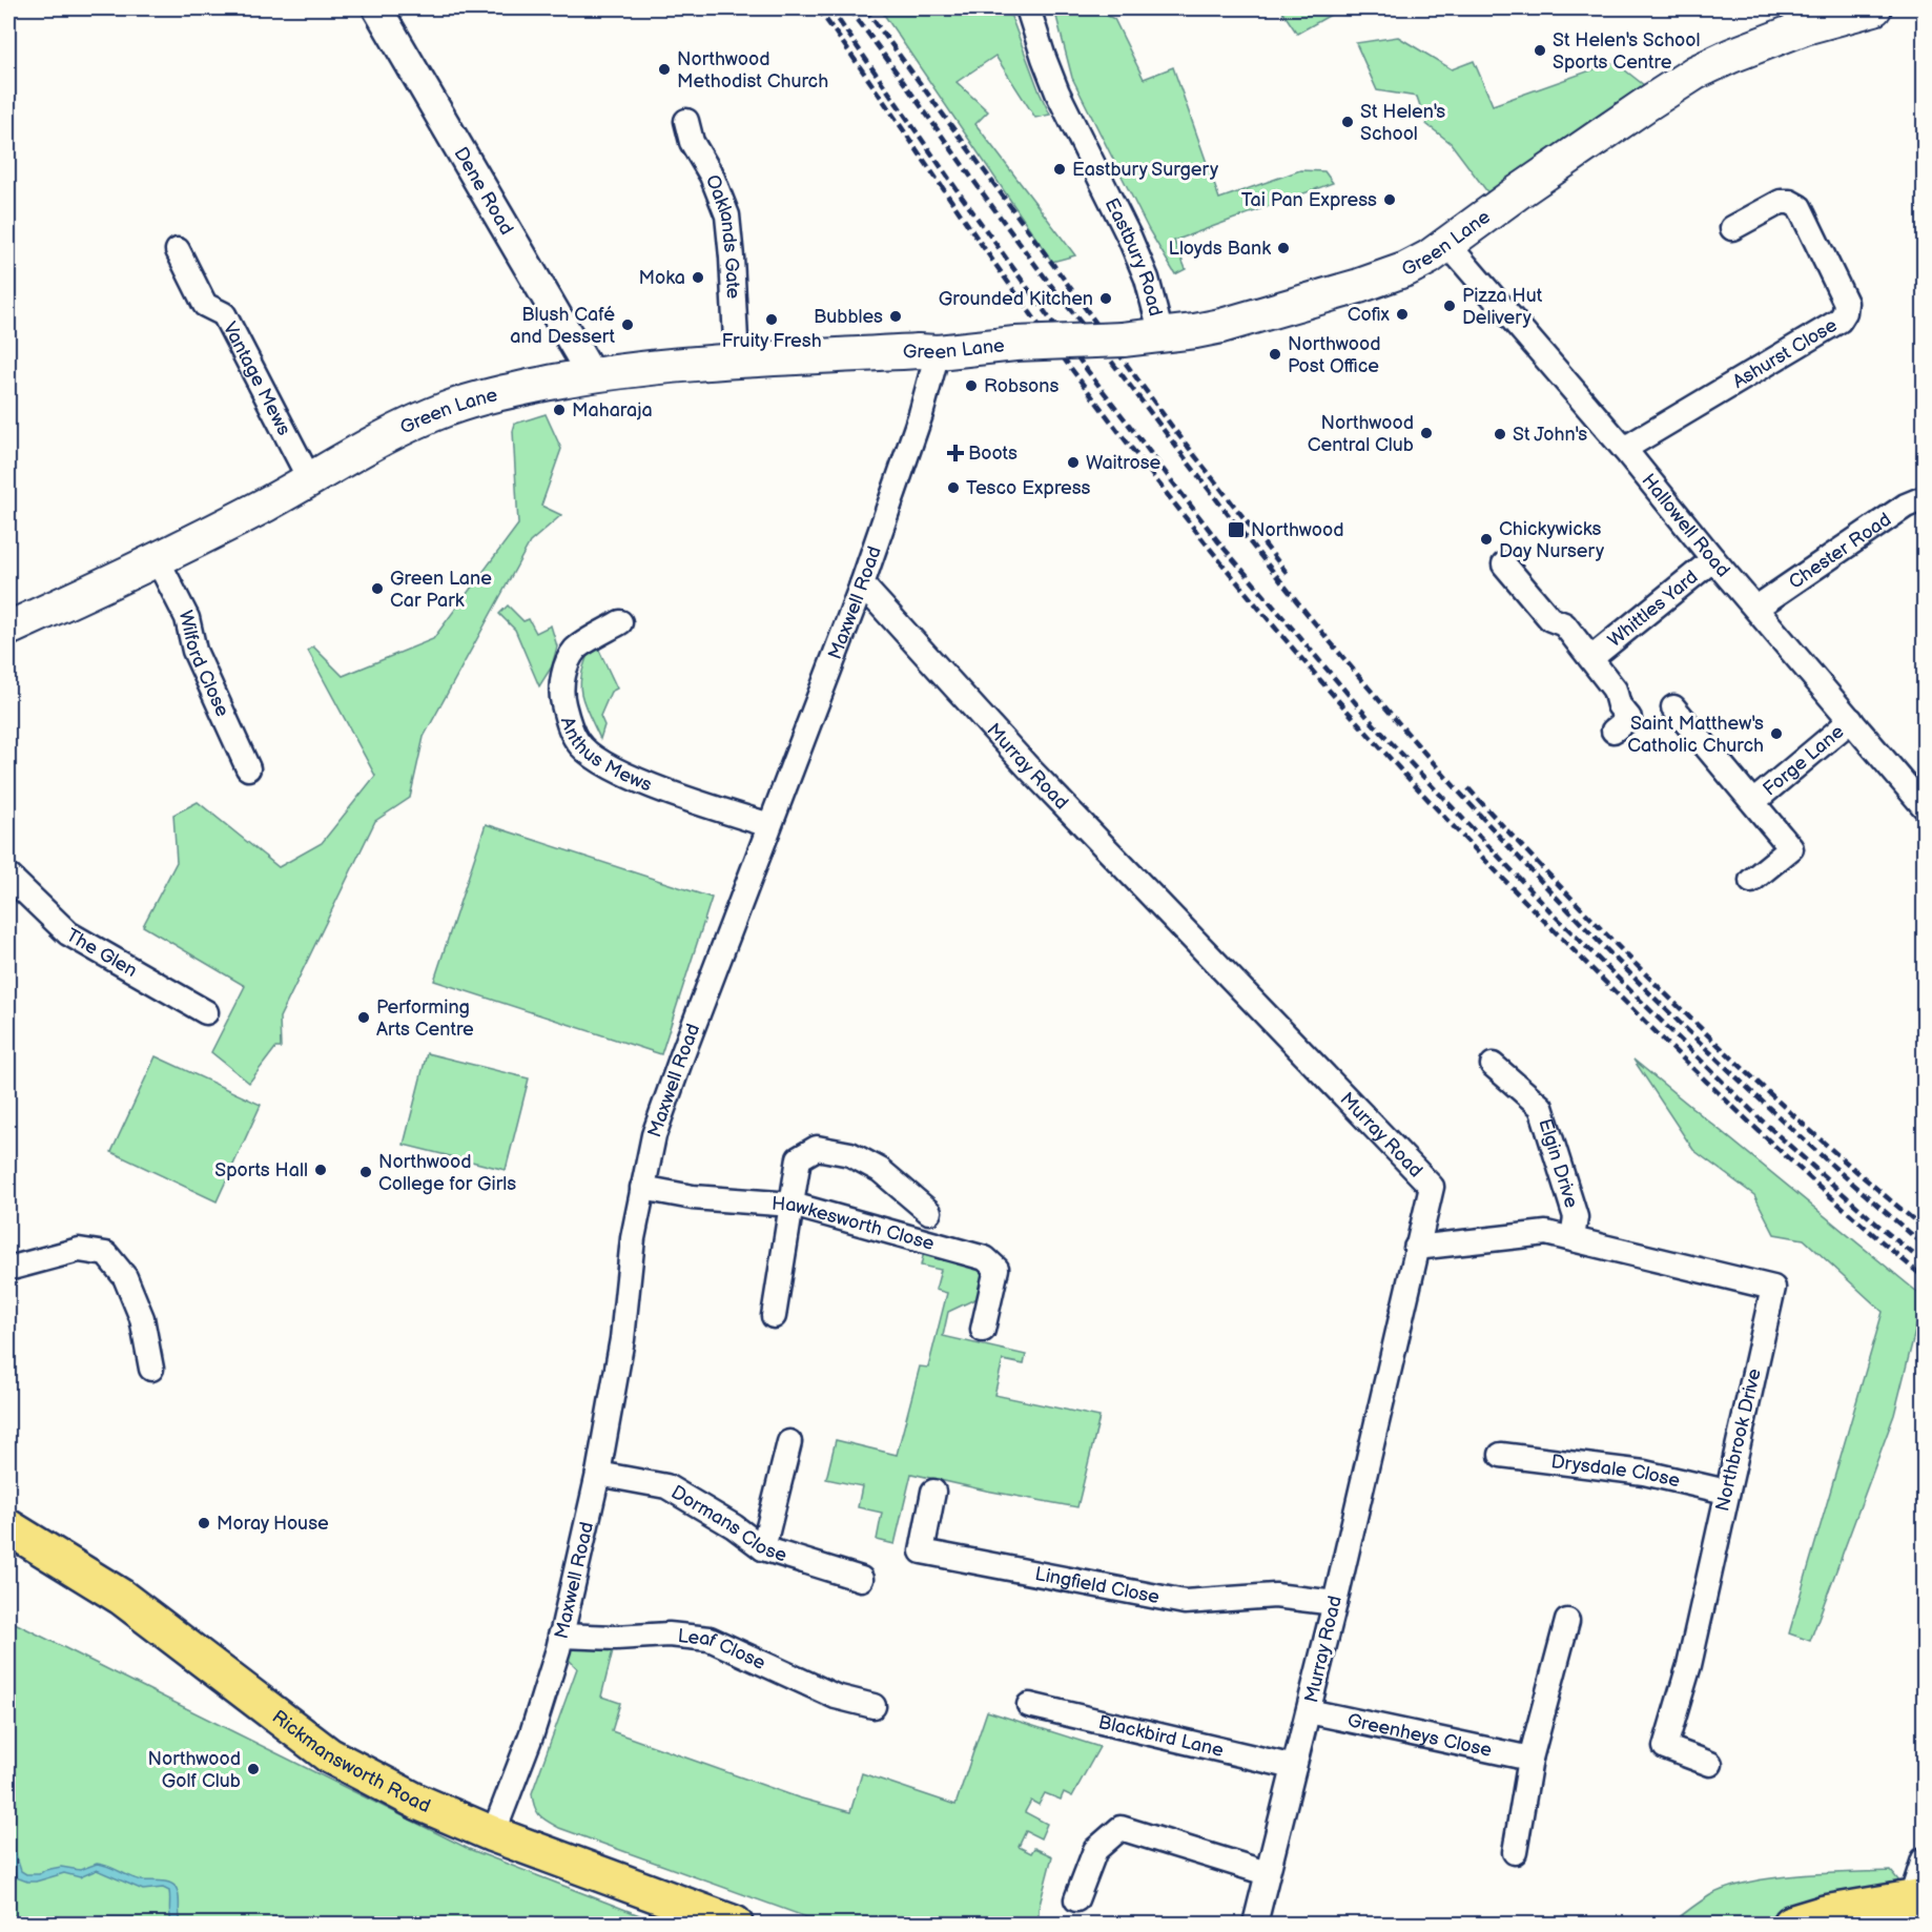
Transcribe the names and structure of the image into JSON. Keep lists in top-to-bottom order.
{
  "streets": {
    "main road": ["Green Lane", "Rickmansworth Road"],
    "street": [
      "Dene Road",
      "Oaklands Gate",
      "Eastbury Road",
      "Ashurst Close",
      "Vantage Mews",
      "Hallowell Road",
      "Chester Road",
      "Maxwell Road",
      "Whittles Yard",
      "Wilford Close",
      "Anthus Mews",
      "Forge Lane",
      "Murray Road",
      "The Glen",
      "Elgin Drive",
      "Hawkesworth Close",
      "Northbrook Drive",
      "Drysdale Close",
      "Dormans Close",
      "Lingfield Close",
      "Leaf Close",
      "Greenheys Close",
      "Blackbird Lane"
    ]
  },
  "crossings": [
    ["Dene Road", "Green Lane"],
    ["Oaklands Gate", "Green Lane"],
    ["Green Lane", "Eastbury Road"],
    ["Green Lane", "Vantage Mews"],
    ["Green Lane", "Hallowell Road"],
    ["Green Lane", "Maxwell Road"],
    ["Green Lane", "Wilford Close"],
    ["Ashurst Close", "Hallowell Road"],
    ["Hallowell Road", "Chester Road"],
    ["Hallowell Road", "Whittles Yard"],
    ["Hallowell Road", "Forge Lane"],
    ["Maxwell Road", "Anthus Mews"],
    ["Maxwell Road", "Murray Road"],
    ["Maxwell Road", "Hawkesworth Close"],
    ["Maxwell Road", "Dormans Close"],
    ["Maxwell Road", "Leaf Close"],
    ["Maxwell Road", "Rickmansworth Road"],
    ["Murray Road", "Elgin Drive"],
    ["Murray Road", "Lingfield Close"],
    ["Murray Road", "Greenheys Close"],
    ["Murray Road", "Blackbird Lane"],
    ["Elgin Drive", "Northbrook Drive"],
    ["Northbrook Drive", "Drysdale Close"]
  ],
  "places": {
    "other": [
      "St Helen's School Sports Centre",
      "Northwood Methodist Church",
      "St Helen's School",
      "Eastbury Surgery",
      "Tai Pan Express",
      "Lloyds Bank",
      "Moka",
      "Grounded Kitchen",
      "Pizza Hut Delivery",
      "Cofix",
      "Bubbles",
      "Fruity Fresh",
      "Blush Café and Dessert",
      "Northwood Post Office",
      "Robsons",
      "Maharaja",
      "Northwood Central Club",
      "St John's",
      "Waitrose",
      "Tesco Express",
      "Chickywicks Day Nursery",
      "Green Lane Car Park",
      "Saint Matthew's Catholic Church",
      "Performing Arts Centre",
      "Sports Hall",
      "Northwood College for Girls",
      "Moray House",
      "Northwood Golf Club"
    ],
    "health": ["Boots"],
    "transit": ["Northwood"]
  }
}
